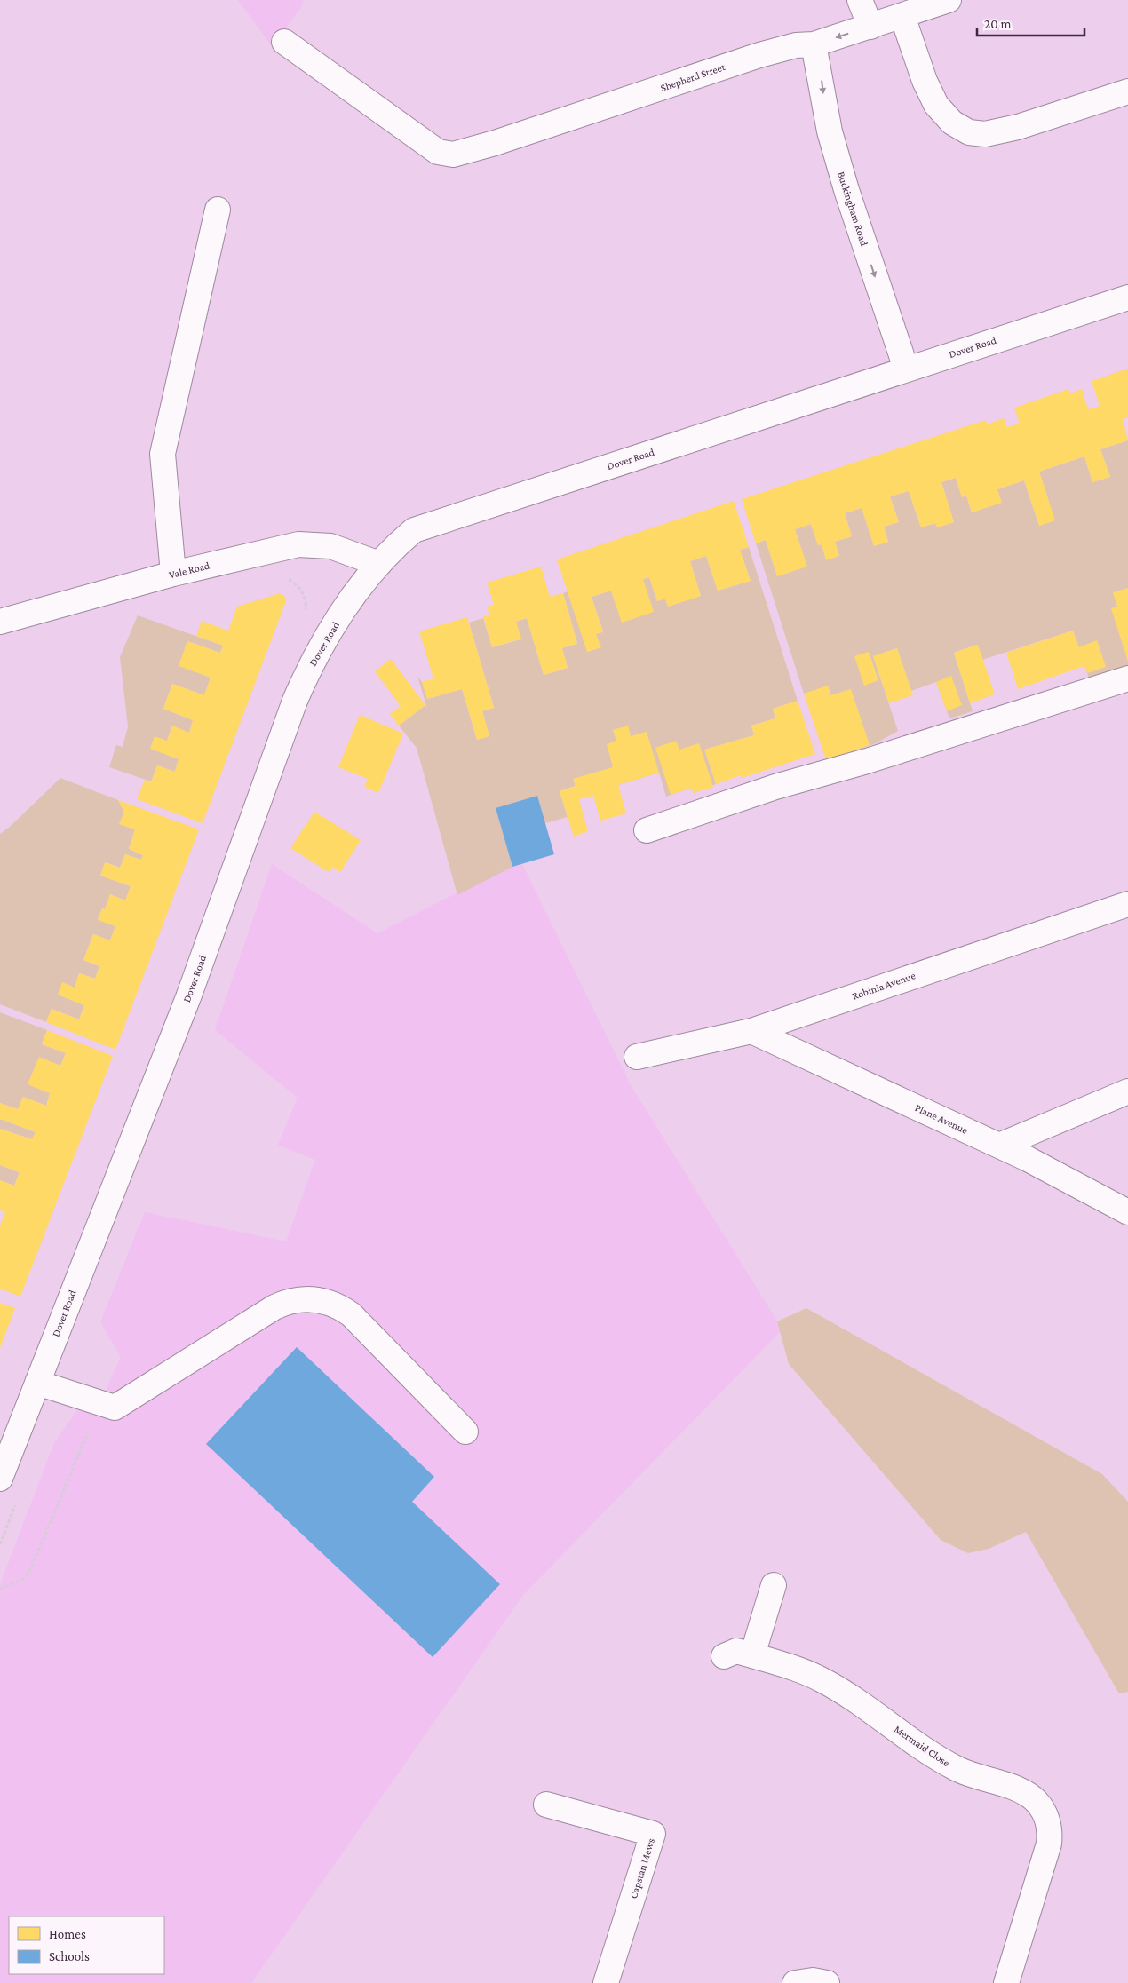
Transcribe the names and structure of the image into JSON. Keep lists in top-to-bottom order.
{
  "streets": {
    "street": [
      "Shepherd Street",
      "Buckingham Road",
      "Dover Road",
      "Vale Road",
      "Robinia Avenue",
      "Plane Avenue",
      "Mermaid Close",
      "Capstan Mews"
    ]
  },
  "crossings": [
    ["Shepherd Street", "Buckingham Road"],
    ["Buckingham Road", "Dover Road"],
    ["Dover Road", "Vale Road"],
    ["Robinia Avenue", "Plane Avenue"]
  ],
  "one_way": ["Buckingham Road"],
  "legend": ["Homes", "Schools"],
  "scale_bar": "20 m"
}
